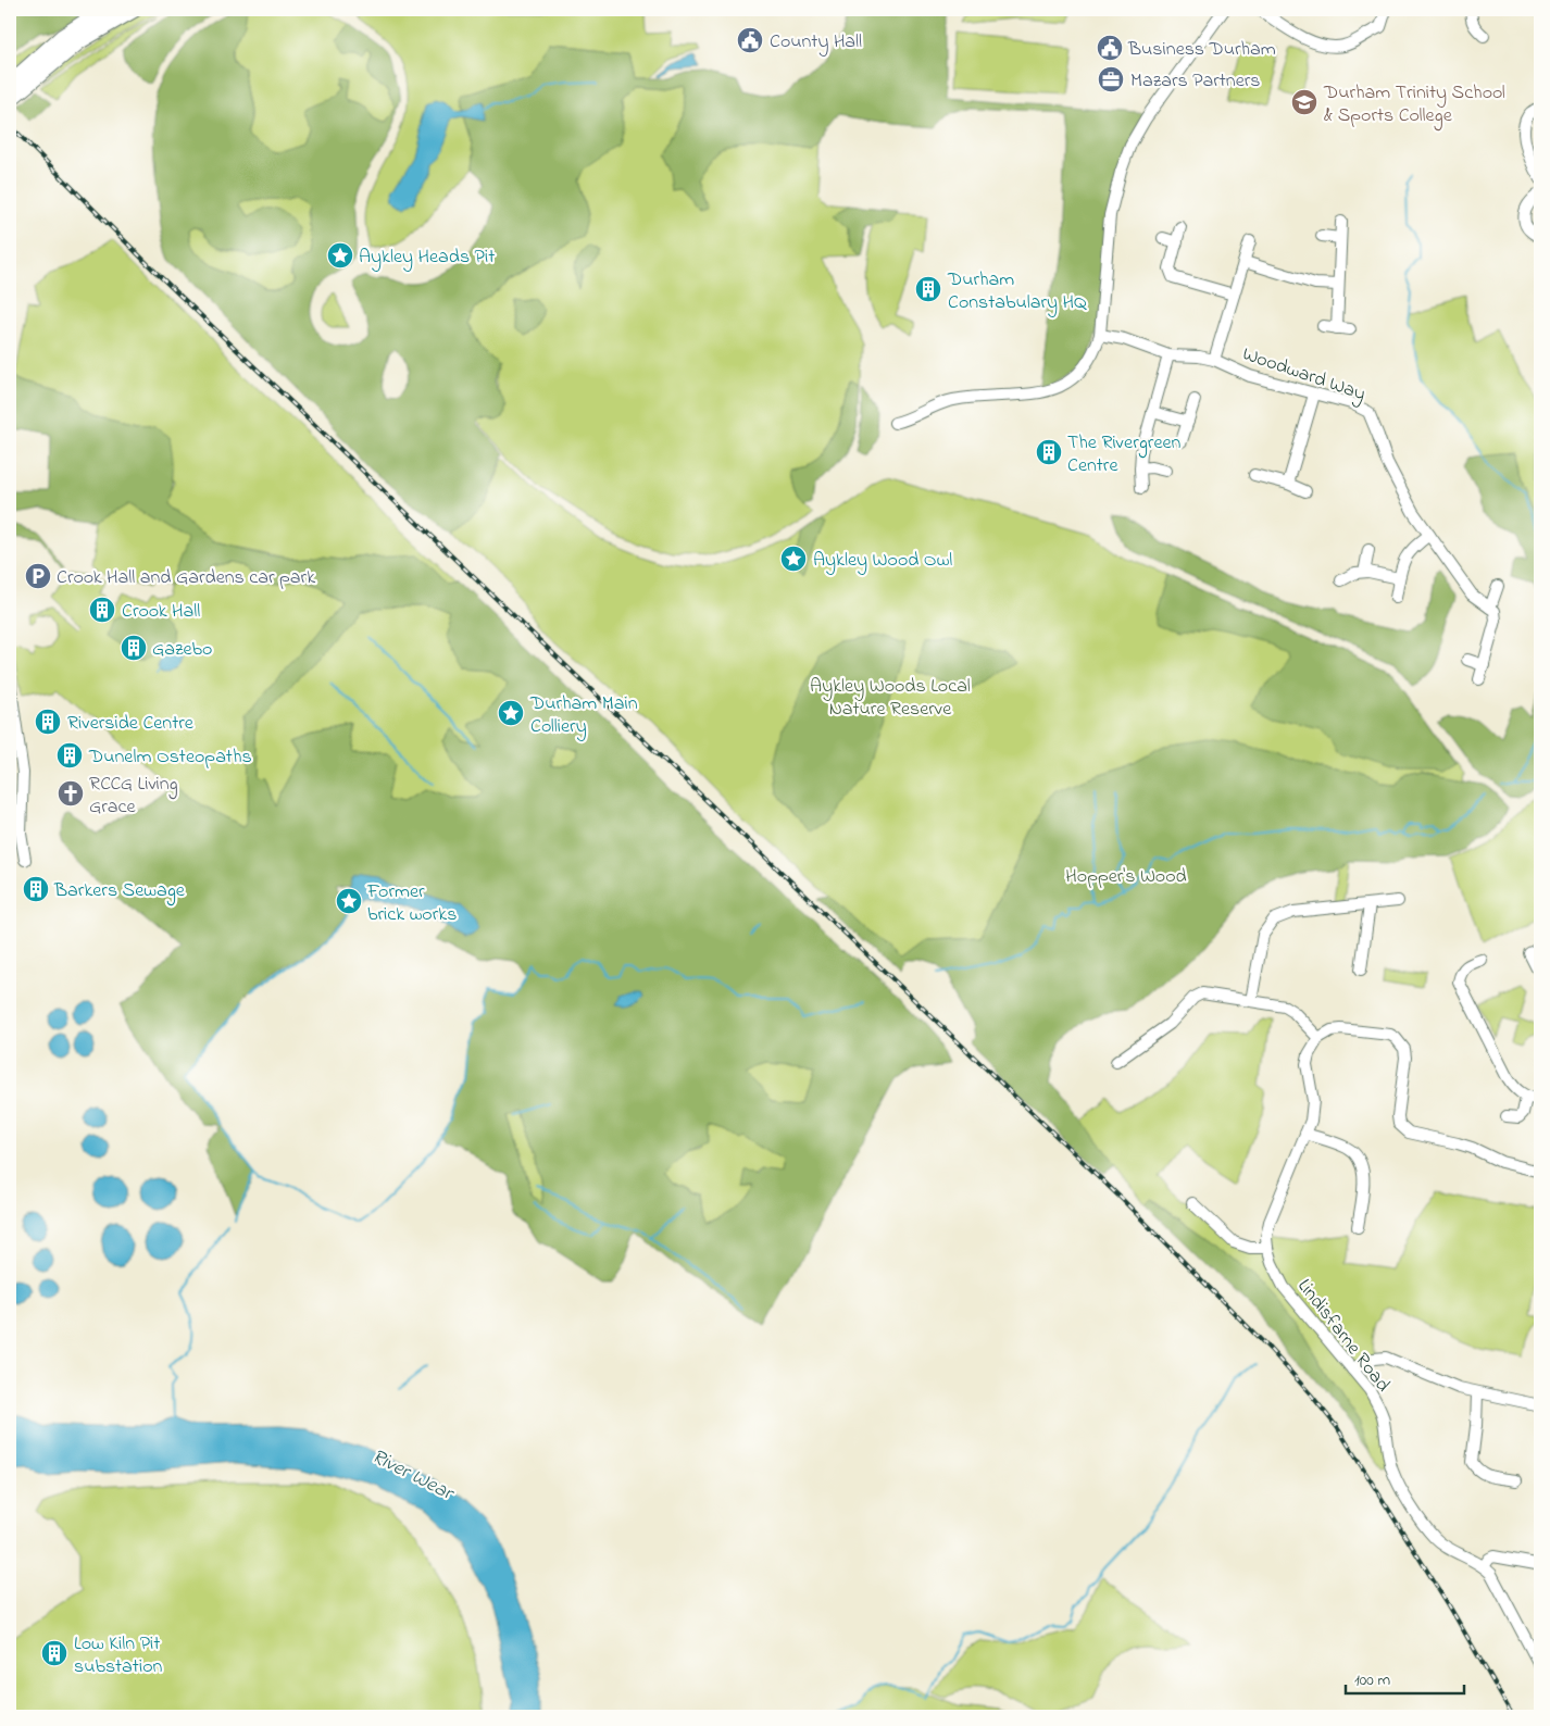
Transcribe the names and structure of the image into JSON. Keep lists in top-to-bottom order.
{
  "streets": {
    "street": ["Woodward Way", "Lindisfarne Road"]
  },
  "water": ["River Wear"],
  "parks": ["Aykley Woods Local Nature Reserve", "Hopper's Wood"],
  "places": {
    "public building": ["County Hall", "Business Durham"],
    "office": ["Mazars Partners"],
    "school or university": ["Durham Trinity School & Sports College"],
    "place": [
      "Aykley Heads Pit",
      "Aykley Wood Owl",
      "Durham Main Colliery",
      "Former brick works"
    ],
    "building": [
      "Durham Constabulary HQ",
      "The Rivergreen Centre",
      "Crook Hall",
      "Gazebo",
      "Riverside Centre",
      "Dunelm Osteopaths",
      "Barkers Sewage",
      "Low Kiln Pit substation"
    ],
    "parking": ["Crook Hall and Gardens car park"],
    "church": ["RCCG Living Grace"]
  },
  "scale_bar": "100 m"
}
